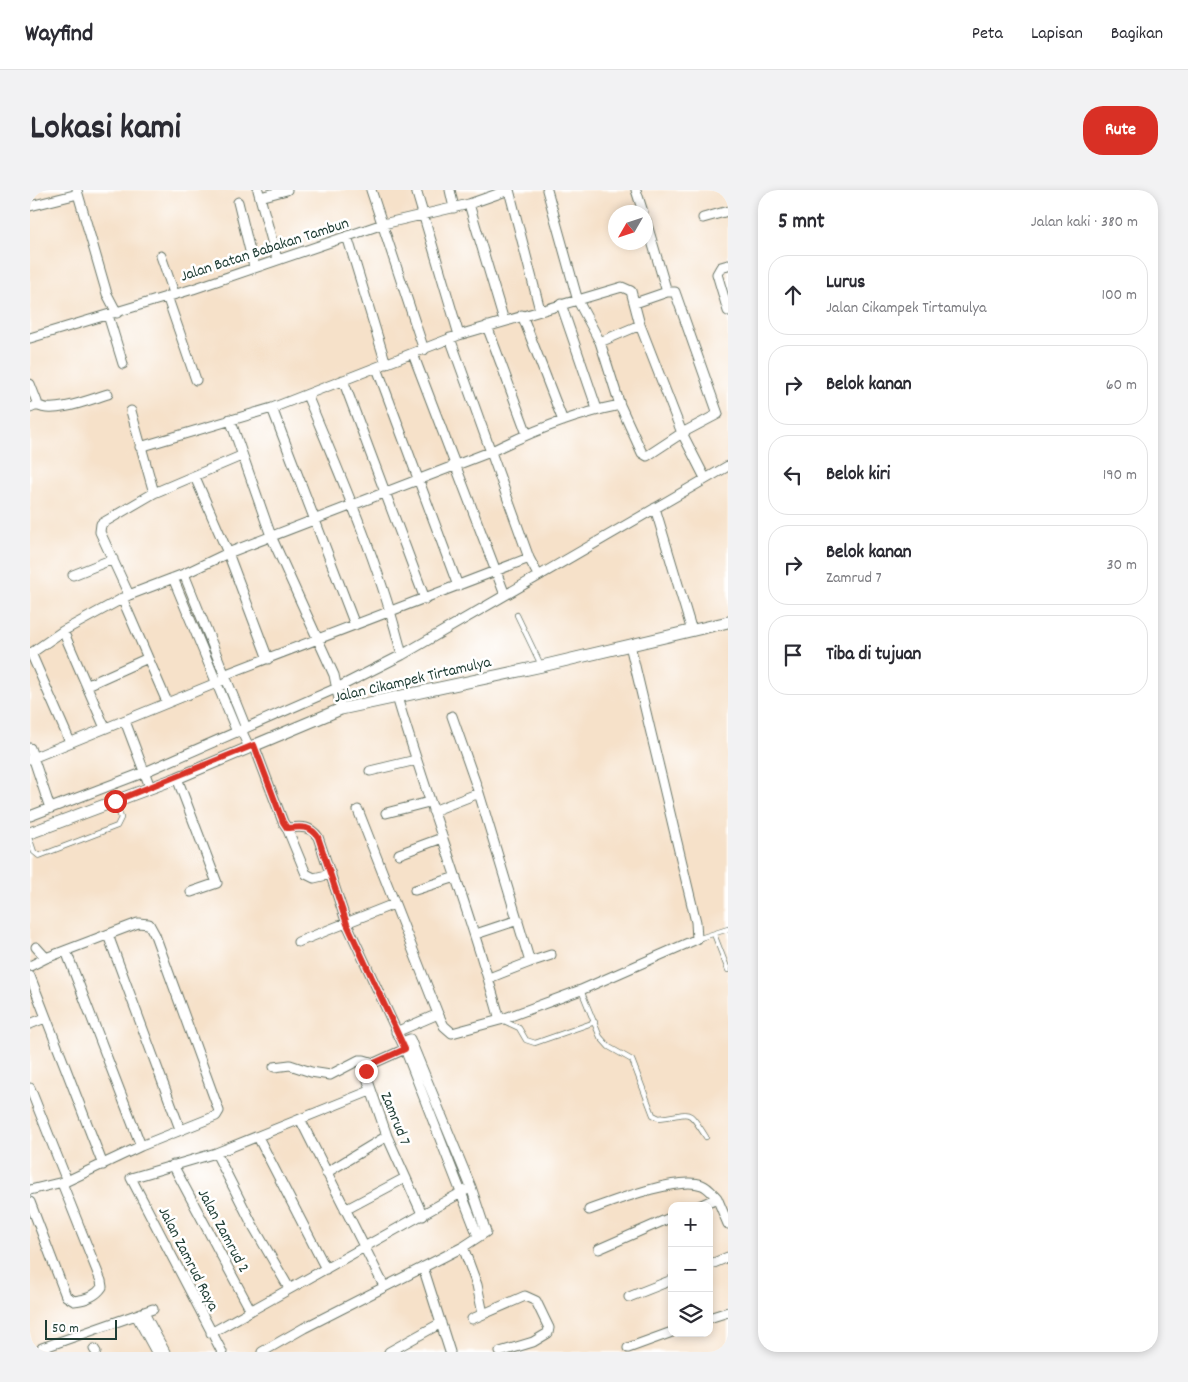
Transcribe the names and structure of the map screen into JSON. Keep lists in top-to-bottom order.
{
  "streets": {
    "street": [
      "Jalan Batan Babakan Tambun",
      "Jalan Cikampek Tirtamulya",
      "Zamrud 7",
      "Jalan Zamrud 2",
      "Jalan Zamrud Raya"
    ]
  },
  "crossings": [
    ["Jalan Zamrud 2", "Jalan Zamrud Raya"]
  ],
  "scale_bar": "50 m",
  "north": "bottom left",
  "page": {
    "header": "Wayfind",
    "nav": ["Peta", "Lapisan", "Bagikan"],
    "title": "Lokasi kami",
    "buttons": "Rute",
    "heading": ["5 mnt", "Jalan kaki · 380 m"],
    "list": [
      ["Lurus", "Jalan Cikampek Tirtamulya", "100 m"],
      ["Belok kanan", "60 m"],
      ["Belok kiri", "190 m"],
      ["Belok kanan", "Zamrud 7", "30 m"],
      "Tiba di tujuan"
    ],
    "map_buttons": ["+", "−"],
    "scale": "50 m"
  }
}
